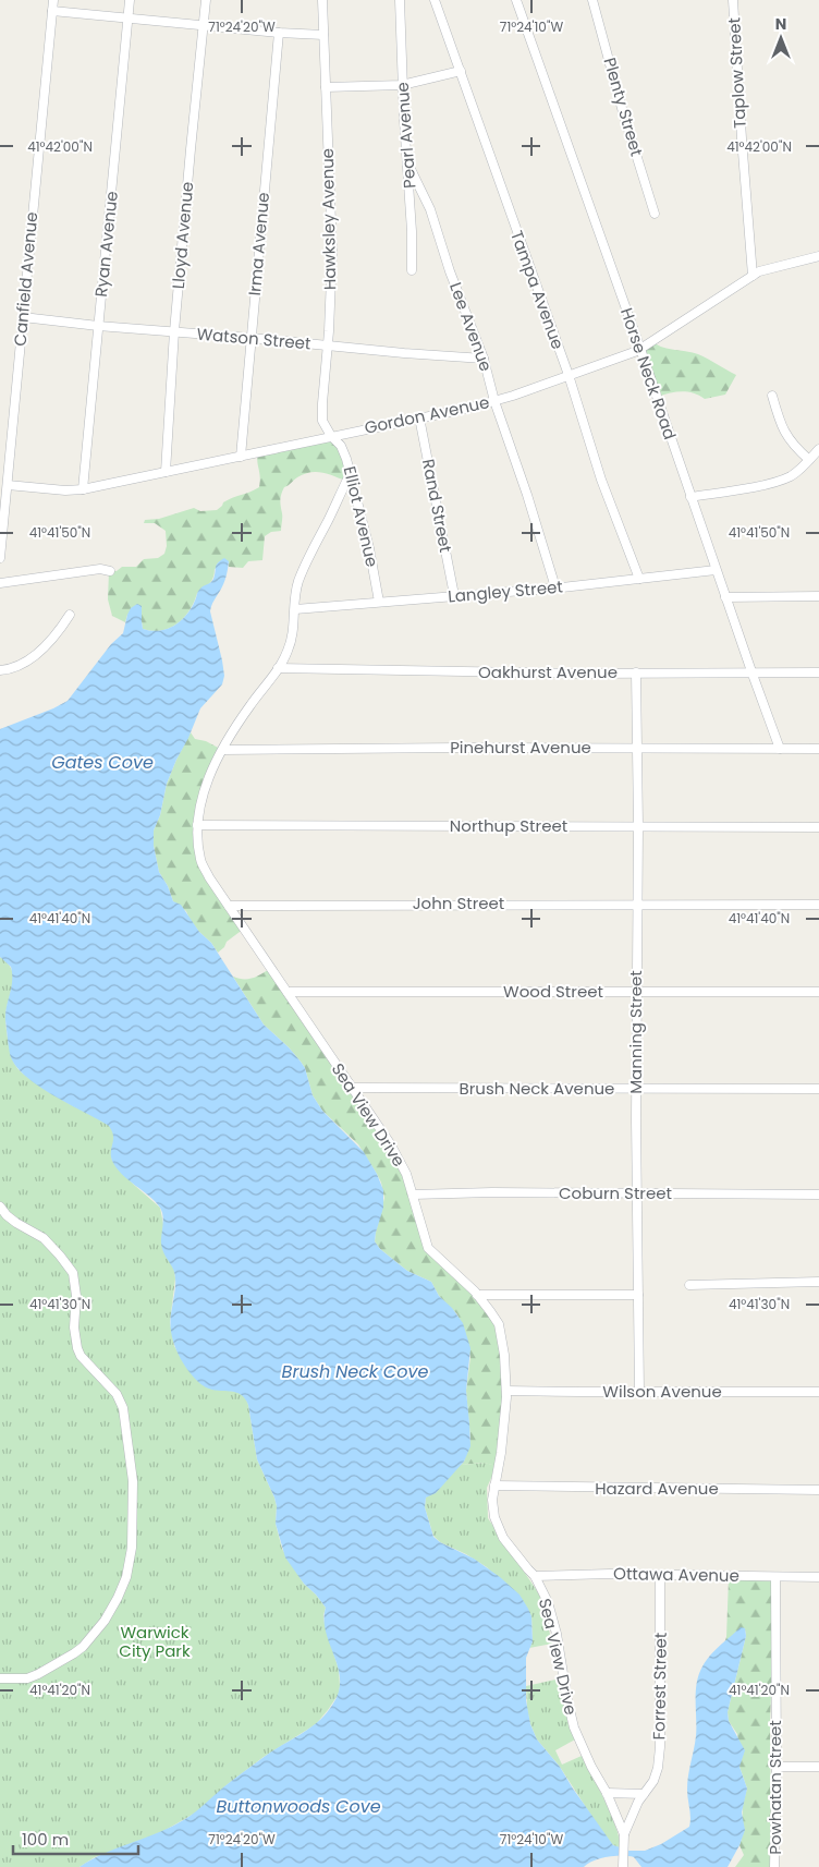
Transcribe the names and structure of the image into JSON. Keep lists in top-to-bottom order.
{
  "streets": {
    "street": [
      "Taplow Street",
      "Plenty Street",
      "Pearl Avenue",
      "Hawksley Avenue",
      "Lloyd Avenue",
      "Ryan Avenue",
      "Irma Avenue",
      "Canfield Avenue",
      "Tampa Avenue",
      "Lee Avenue",
      "Watson Street",
      "Horse Neck Road",
      "Gordon Avenue",
      "Rand Street",
      "Elliot Avenue",
      "Langley Street",
      "Oakhurst Avenue",
      "Pinehurst Avenue",
      "Northup Street",
      "John Street",
      "Wood Street",
      "Manning Street",
      "Brush Neck Avenue",
      "Sea View Drive",
      "Coburn Street",
      "Wilson Avenue",
      "Hazard Avenue",
      "Ottawa Avenue",
      "Forrest Street",
      "Powhatan Street"
    ]
  },
  "crossings": [
    ["Taplow Street", "Gordon Avenue"],
    ["Pearl Avenue", "Lee Avenue"],
    ["Hawksley Avenue", "Watson Street"],
    ["Hawksley Avenue", "Gordon Avenue"],
    ["Hawksley Avenue", "Elliot Avenue"],
    ["Lloyd Avenue", "Watson Street"],
    ["Lloyd Avenue", "Gordon Avenue"],
    ["Ryan Avenue", "Watson Street"],
    ["Ryan Avenue", "Gordon Avenue"],
    ["Irma Avenue", "Watson Street"],
    ["Irma Avenue", "Gordon Avenue"],
    ["Canfield Avenue", "Watson Street"],
    ["Canfield Avenue", "Gordon Avenue"],
    ["Tampa Avenue", "Gordon Avenue"],
    ["Tampa Avenue", "Langley Street"],
    ["Lee Avenue", "Watson Street"],
    ["Lee Avenue", "Gordon Avenue"],
    ["Lee Avenue", "Langley Street"],
    ["Horse Neck Road", "Gordon Avenue"],
    ["Horse Neck Road", "Langley Street"],
    ["Horse Neck Road", "Oakhurst Avenue"],
    ["Horse Neck Road", "Pinehurst Avenue"],
    ["Gordon Avenue", "Rand Street"],
    ["Gordon Avenue", "Elliot Avenue"],
    ["Rand Street", "Langley Street"],
    ["Elliot Avenue", "Langley Street"],
    ["Elliot Avenue", "Sea View Drive"],
    ["Langley Street", "Sea View Drive"],
    ["Oakhurst Avenue", "Manning Street"],
    ["Oakhurst Avenue", "Sea View Drive"],
    ["Pinehurst Avenue", "Manning Street"],
    ["Pinehurst Avenue", "Sea View Drive"],
    ["Northup Street", "Manning Street"],
    ["Northup Street", "Sea View Drive"],
    ["John Street", "Manning Street"],
    ["John Street", "Sea View Drive"],
    ["Wood Street", "Manning Street"],
    ["Wood Street", "Sea View Drive"],
    ["Manning Street", "Brush Neck Avenue"],
    ["Manning Street", "Coburn Street"],
    ["Manning Street", "Wilson Avenue"],
    ["Brush Neck Avenue", "Sea View Drive"],
    ["Sea View Drive", "Coburn Street"],
    ["Sea View Drive", "Wilson Avenue"],
    ["Sea View Drive", "Hazard Avenue"],
    ["Sea View Drive", "Ottawa Avenue"],
    ["Sea View Drive", "Forrest Street"],
    ["Ottawa Avenue", "Forrest Street"],
    ["Ottawa Avenue", "Powhatan Street"]
  ],
  "water": ["Gates Cove", "Brush Neck Cove", "Buttonwoods Cove"],
  "parks": ["Warwick City Park"],
  "scale_bar": "100 m",
  "north": "top",
  "coordinates": [
    "71°24'20\"W",
    "71°24'10\"W",
    "41°42'00\"N",
    "41°41'50\"N",
    "41°41'40\"N",
    "41°41'30\"N",
    "41°41'20\"N"
  ]
}
